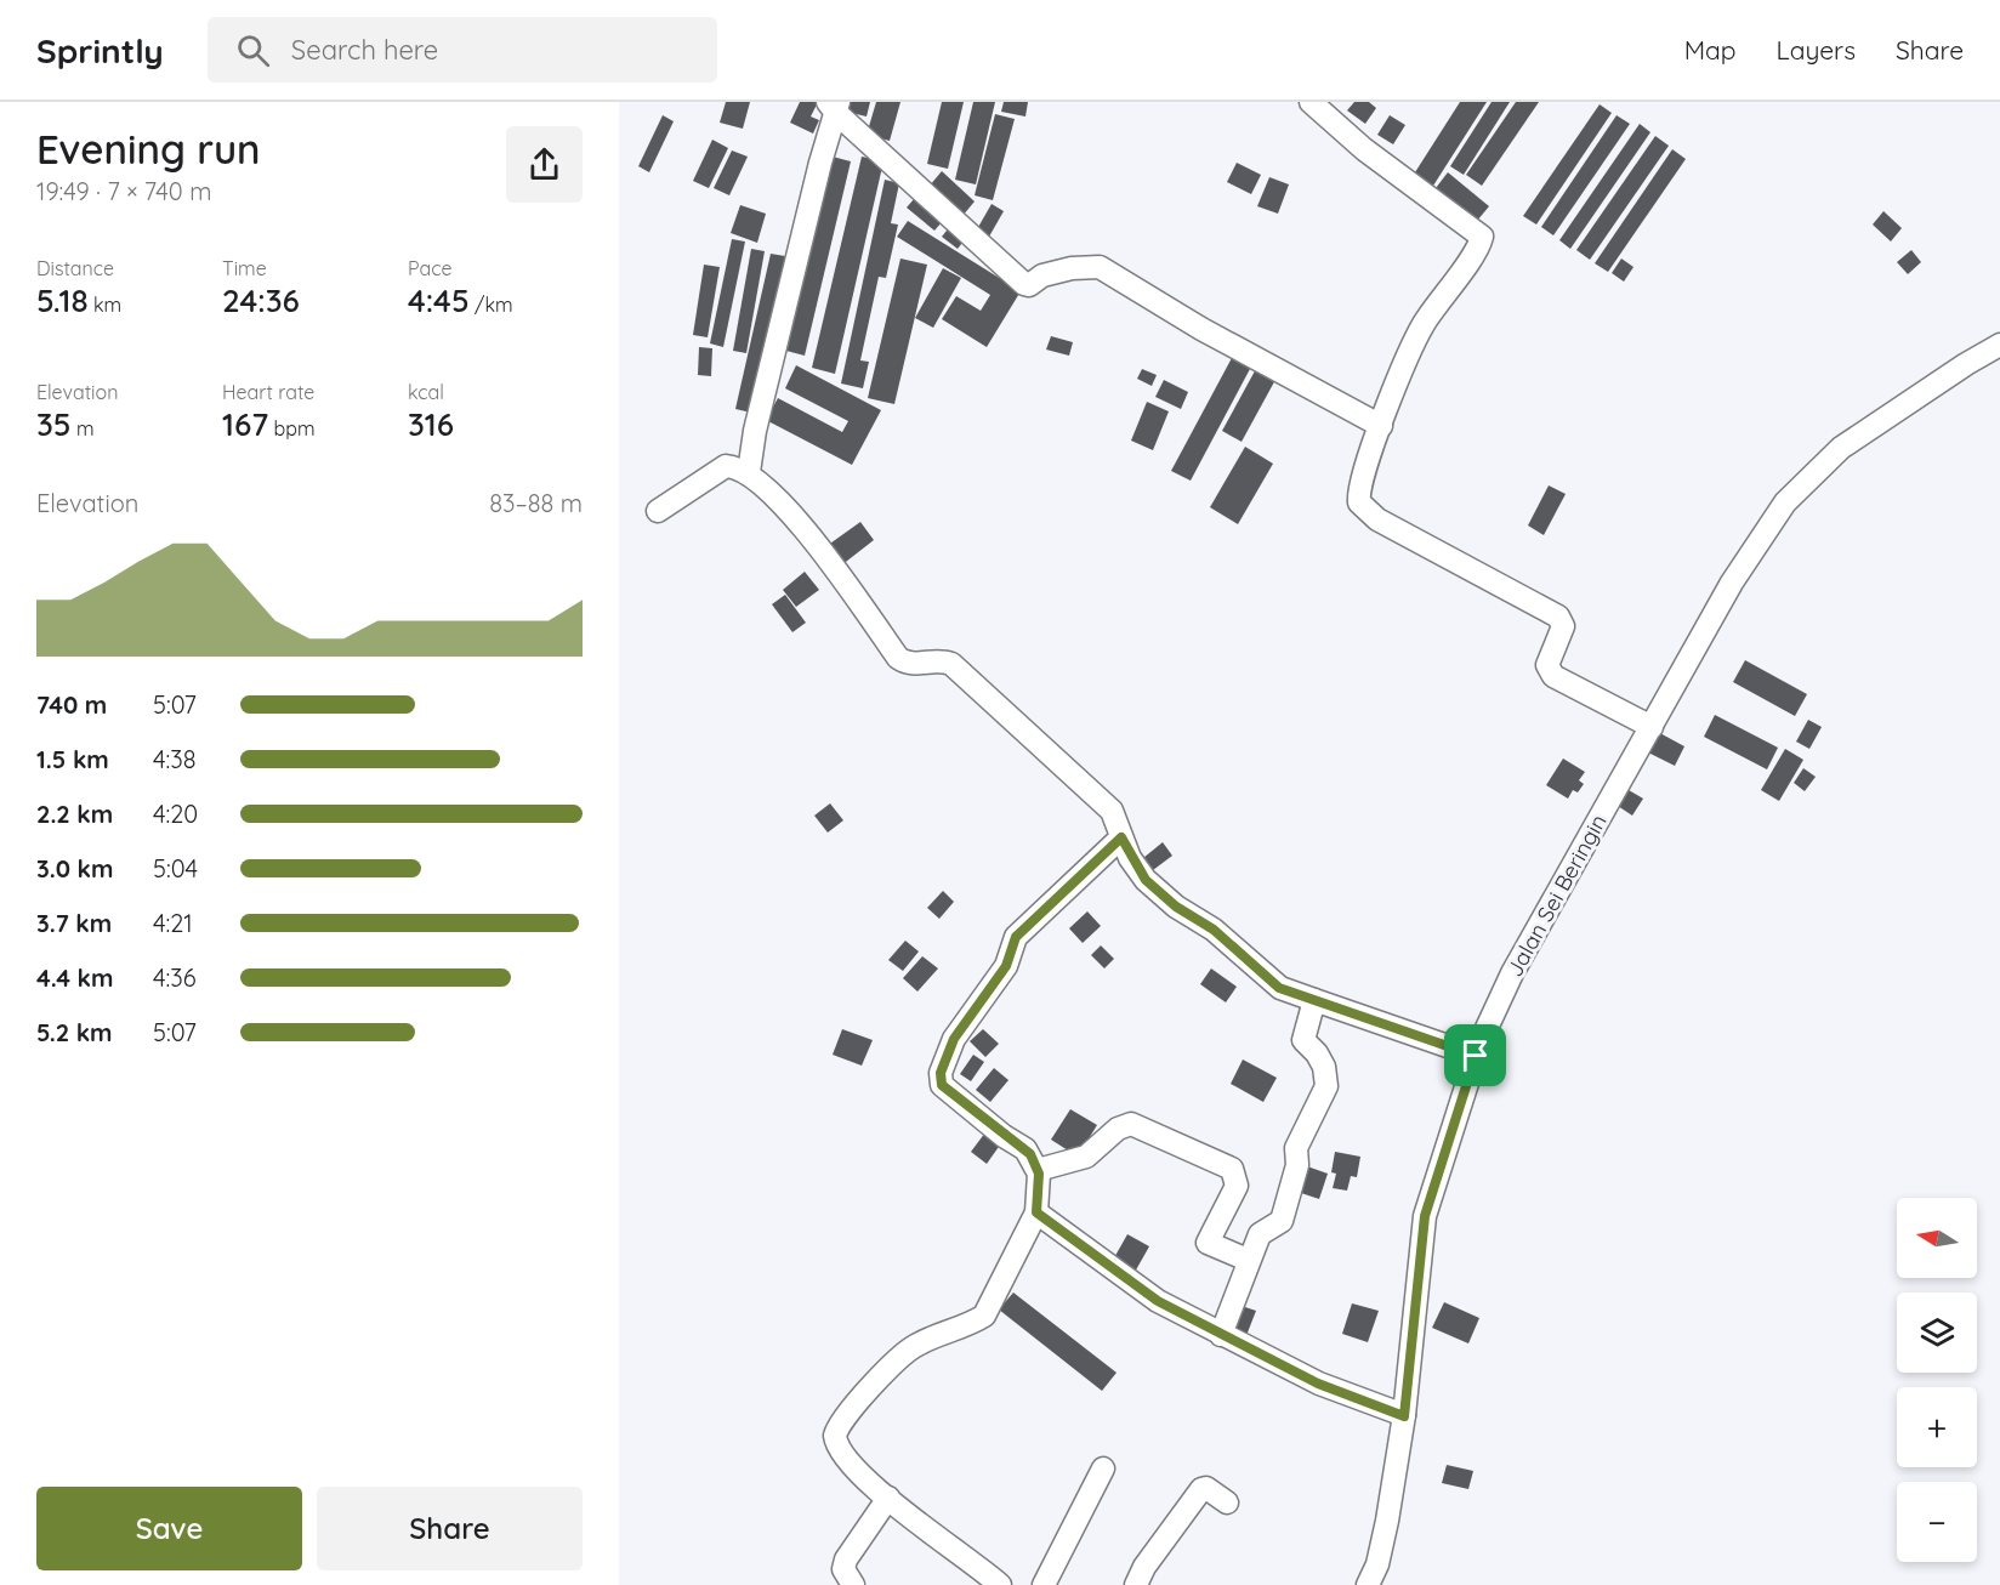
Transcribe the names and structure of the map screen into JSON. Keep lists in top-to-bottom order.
{
  "streets": {
    "street": ["Jalan Sei Beringin"]
  },
  "north": "left",
  "page": {
    "header": "Sprintly",
    "search": "Search here",
    "nav": ["Map", "Layers", "Share"],
    "heading": ["Evening run", "19:49 · 7 × 740 m"],
    "stats": [
      ["Distance", "5.18 km"],
      ["Time", "24:36"],
      ["Pace", "4:45 /km"],
      ["Elevation", "35 m"],
      ["Heart rate", "167 bpm"],
      ["kcal", "316"]
    ],
    "chart": ["Elevation", "83–88 m"],
    "list": [
      {
        "name": "740 m",
        "note": "5:07"
      },
      {
        "name": "1.5 km",
        "note": "4:38"
      },
      {
        "name": "2.2 km",
        "note": "4:20"
      },
      {
        "name": "3.0 km",
        "note": "5:04"
      },
      {
        "name": "3.7 km",
        "note": "4:21"
      },
      {
        "name": "4.4 km",
        "note": "4:36"
      },
      {
        "name": "5.2 km",
        "note": "5:07"
      }
    ],
    "map_buttons": ["+", "−"],
    "buttons": ["Save", "Share"]
  }
}
